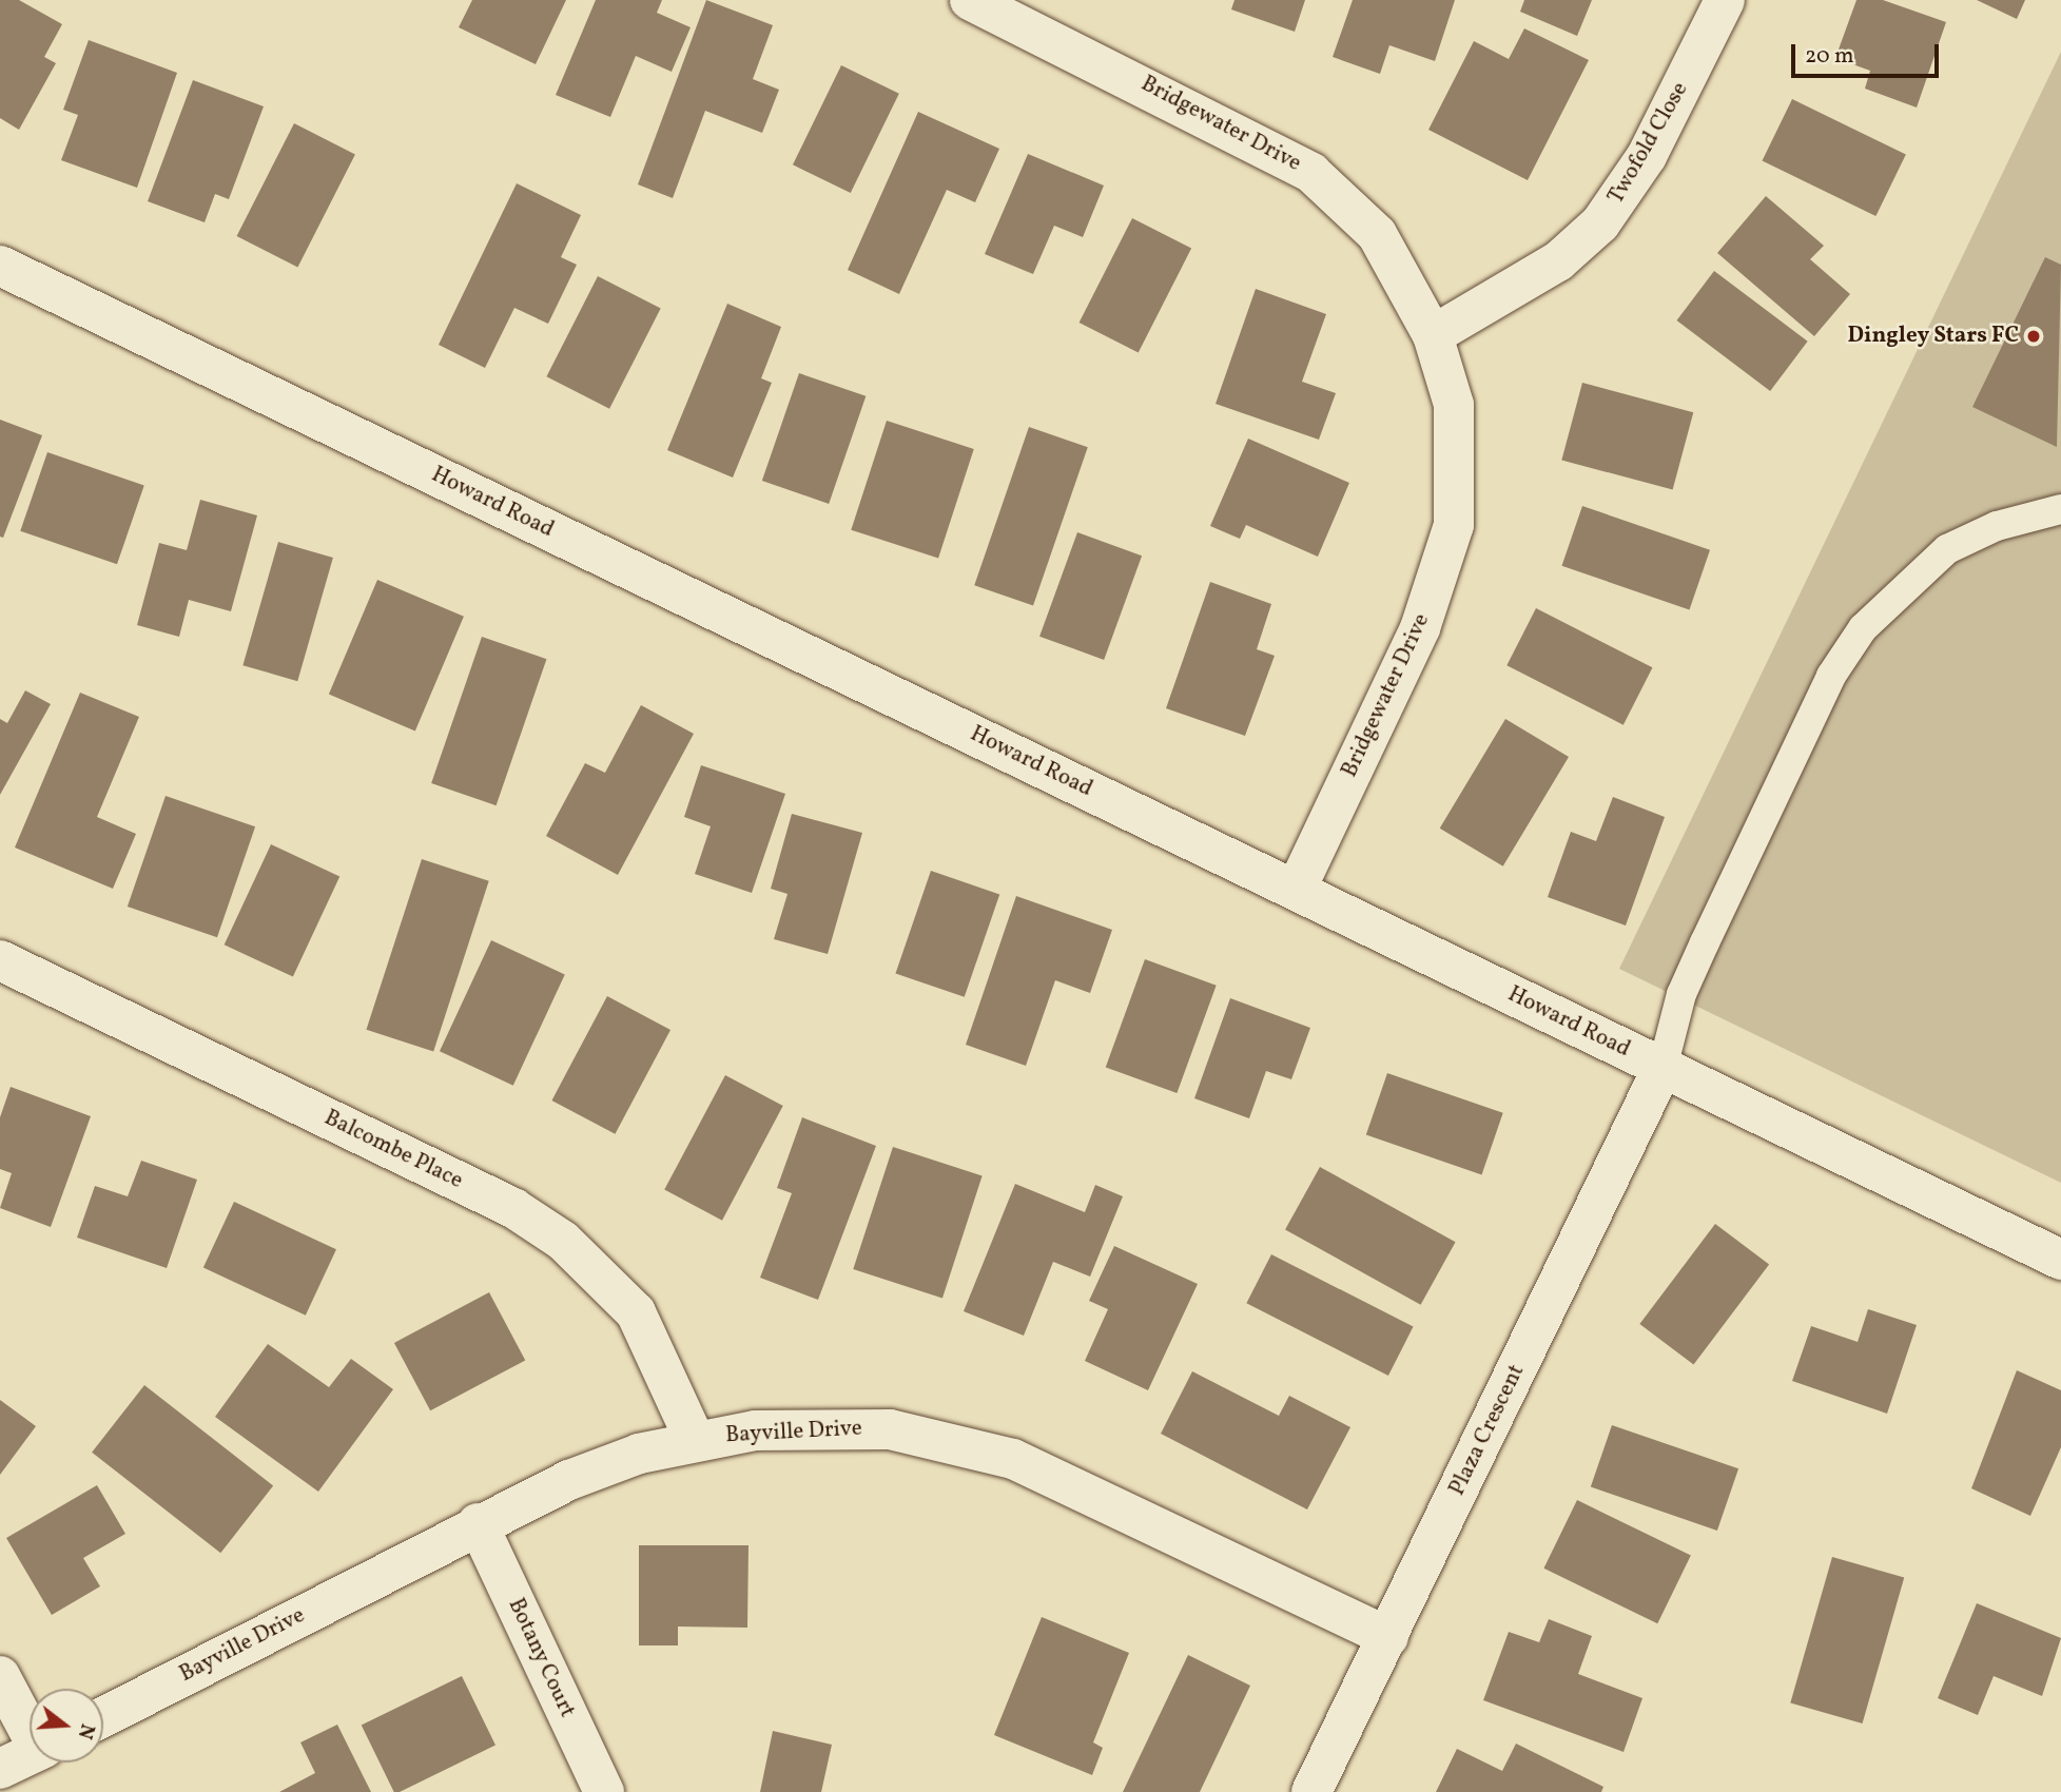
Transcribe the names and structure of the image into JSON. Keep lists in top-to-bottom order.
{
  "streets": {
    "street": [
      "Bridgewater Drive",
      "Twofold Close",
      "Howard Road",
      "Balcombe Place",
      "Plaza Crescent",
      "Bayville Drive",
      "Botany Court"
    ]
  },
  "crossings": [
    ["Bridgewater Drive", "Twofold Close"],
    ["Bridgewater Drive", "Howard Road"],
    ["Howard Road", "Plaza Crescent"],
    ["Balcombe Place", "Bayville Drive"],
    ["Plaza Crescent", "Bayville Drive"],
    ["Bayville Drive", "Botany Court"]
  ],
  "places": ["Dingley Stars FC"],
  "scale_bar": "20 m",
  "north": "right"
}
